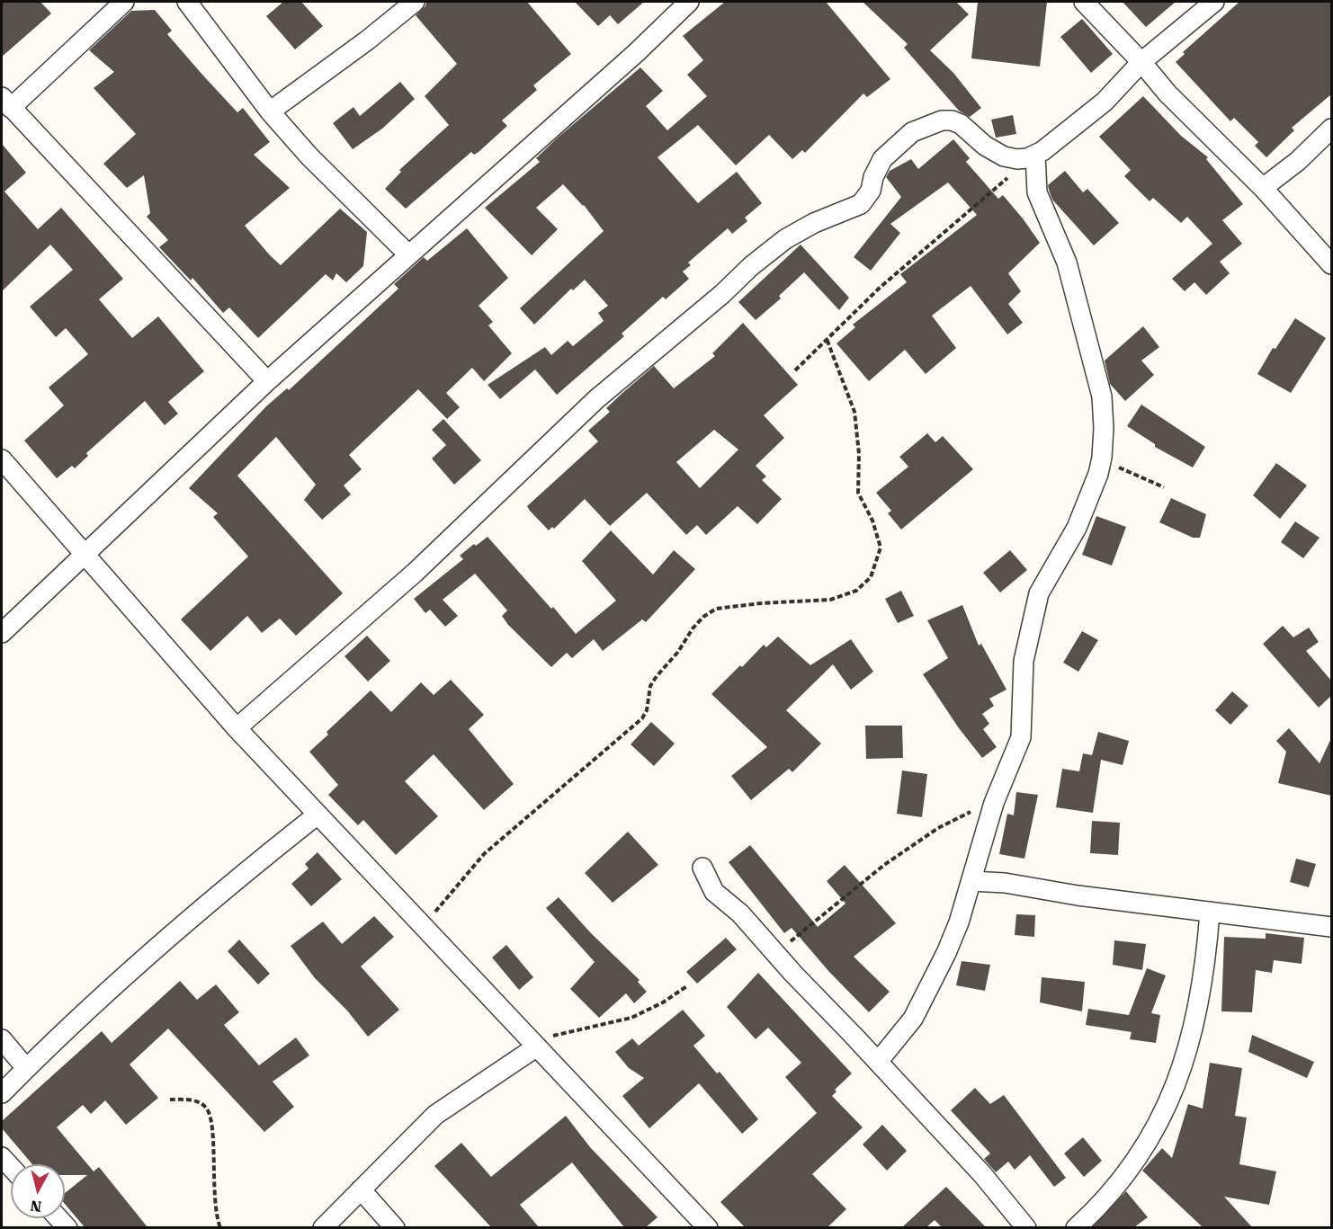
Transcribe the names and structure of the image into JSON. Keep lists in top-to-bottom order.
{
  "north": "bottom"
}
